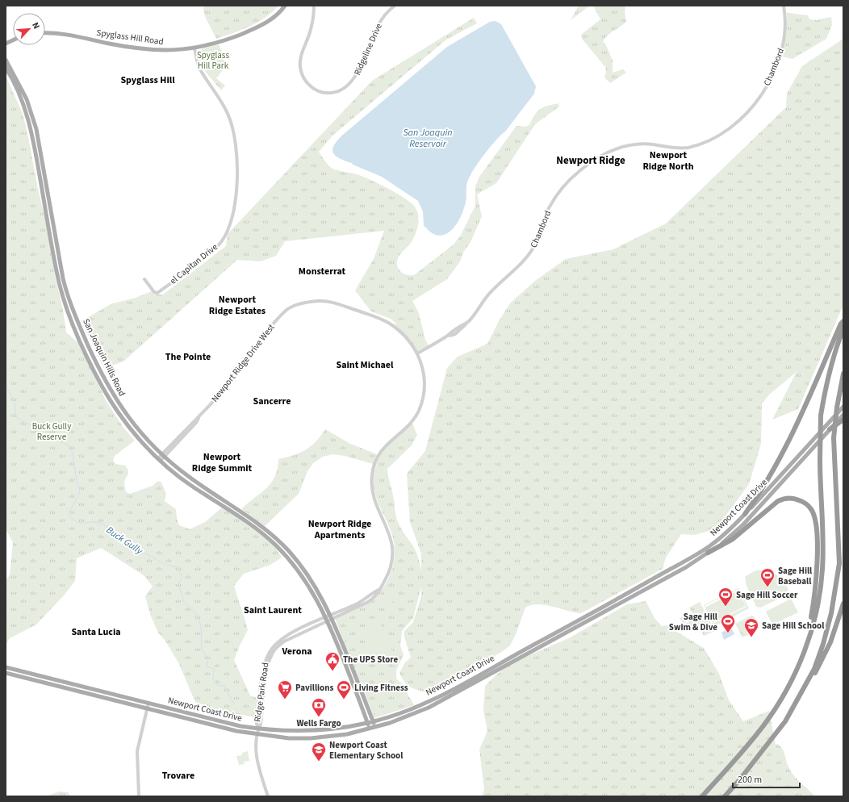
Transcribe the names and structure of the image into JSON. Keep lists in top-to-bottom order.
{
  "streets": {
    "main road": ["Spyglass Hill Road", "San Joaquin Hills Road", "Newport Coast Drive"],
    "street": [
      "Ridgeline Drive",
      "Chambord",
      "el Capitan Drive",
      "Newport Ridge Drive West",
      "Ridge Park Road"
    ]
  },
  "crossings": [
    ["Spyglass Hill Road", "el Capitan Drive"],
    ["Chambord", "Newport Ridge Drive West"],
    ["Chambord", "Ridge Park Road"],
    ["San Joaquin Hills Road", "Newport Ridge Drive West"],
    ["San Joaquin Hills Road", "Newport Coast Drive"],
    ["San Joaquin Hills Road", "Ridge Park Road"],
    ["Newport Ridge Drive West", "Ridge Park Road"],
    ["Newport Coast Drive", "Ridge Park Road"]
  ],
  "districts": [
    "Spyglass Hill",
    "Newport Ridge North",
    "Newport Ridge",
    "Monsterrat",
    "Newport Ridge Estates",
    "The Pointe",
    "Saint Michael",
    "Sancerre",
    "Newport Ridge Summit",
    "Newport Ridge Apartments",
    "Saint Laurent",
    "Santa Lucia",
    "Verona",
    "Trovare"
  ],
  "water": ["San Joaquin Reservoir", "Buck Gully"],
  "parks": ["Spyglass Hill Park", "Buck Gully Reserve"],
  "places": {
    "sports": [
      "Sage Hill Baseball",
      "Sage Hill Soccer",
      "Sage Hill Swim & Dive",
      "Living Fitness"
    ],
    "school or university": ["Sage Hill School", "Newport Coast Elementary School"],
    "public building": ["The UPS Store"],
    "supermarket": ["Pavillions"],
    "bank": ["Wells Fargo"]
  },
  "scale_bar": "200 m",
  "north": "top right"
}
